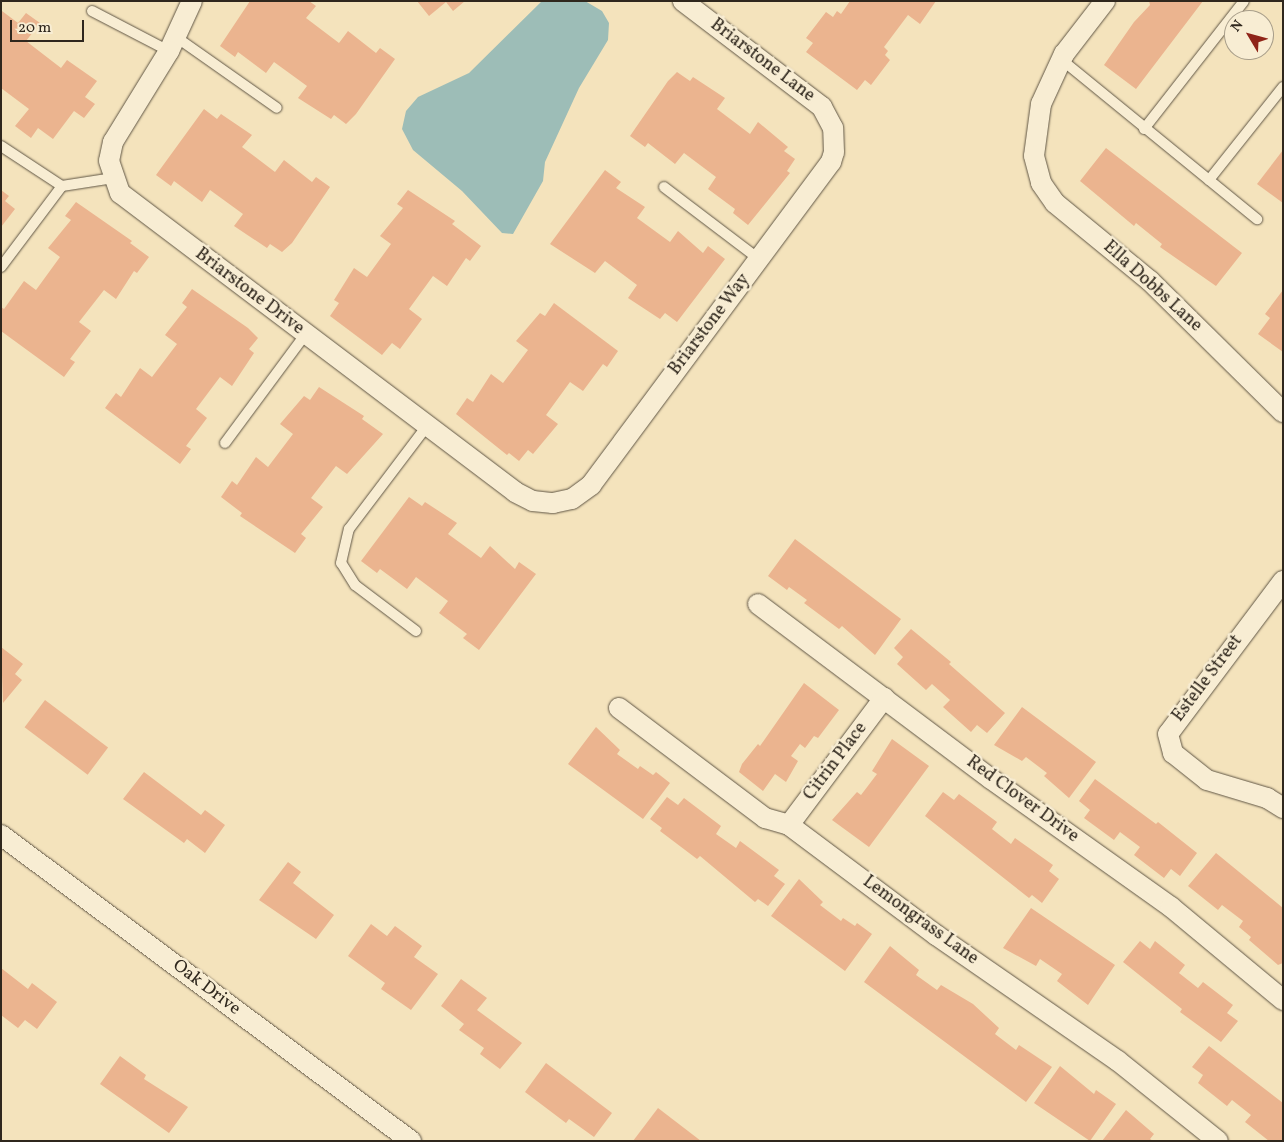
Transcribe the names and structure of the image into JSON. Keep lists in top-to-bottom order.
{
  "streets": {
    "street": [
      "Briarstone Lane",
      "Ella Dobbs Lane",
      "Briarstone Drive",
      "Briarstone Way",
      "Estelle Street",
      "Citrin Place",
      "Red Clover Drive",
      "Lemongrass Lane",
      "Oak Drive"
    ]
  },
  "crossings": [
    ["Briarstone Lane", "Briarstone Way"],
    ["Briarstone Drive", "Briarstone Way"],
    ["Citrin Place", "Red Clover Drive"],
    ["Citrin Place", "Lemongrass Lane"]
  ],
  "scale_bar": "20 m",
  "north": "top left"
}
